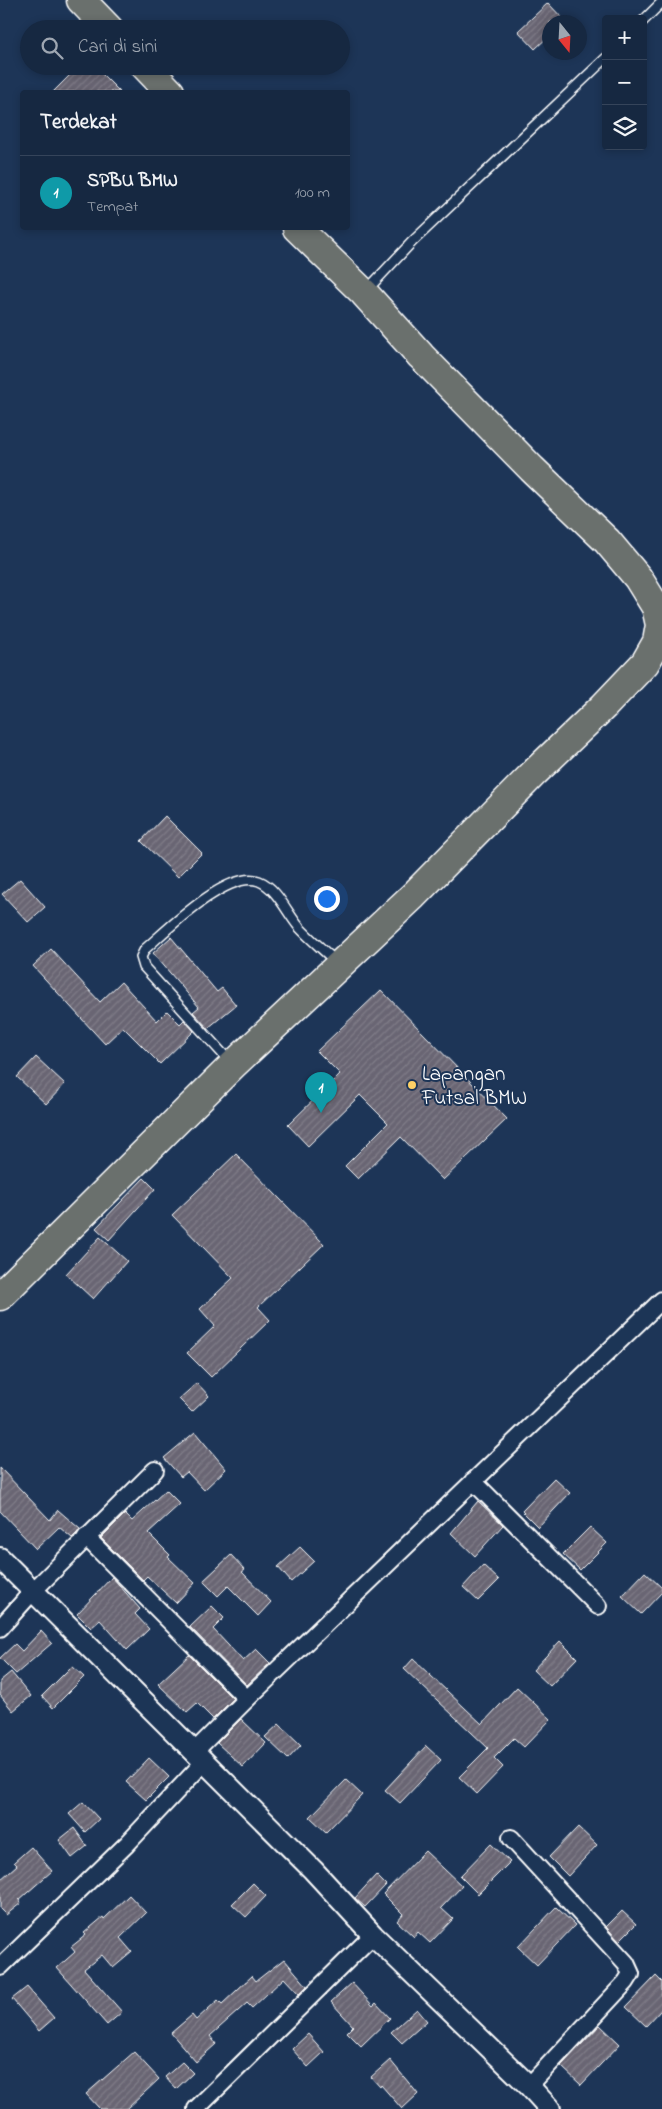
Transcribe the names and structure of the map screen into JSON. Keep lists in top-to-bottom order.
{
  "places": ["Lapangan Futsal BMW"],
  "north": "bottom",
  "page": {
    "map_buttons": ["+", "−"],
    "search": "Cari di sini",
    "heading": "Terdekat",
    "list": [
      {
        "mark": "1",
        "name": "SPBU BMW",
        "note": "Tempat",
        "value": "100 m"
      }
    ],
    "pins": "1"
  }
}
